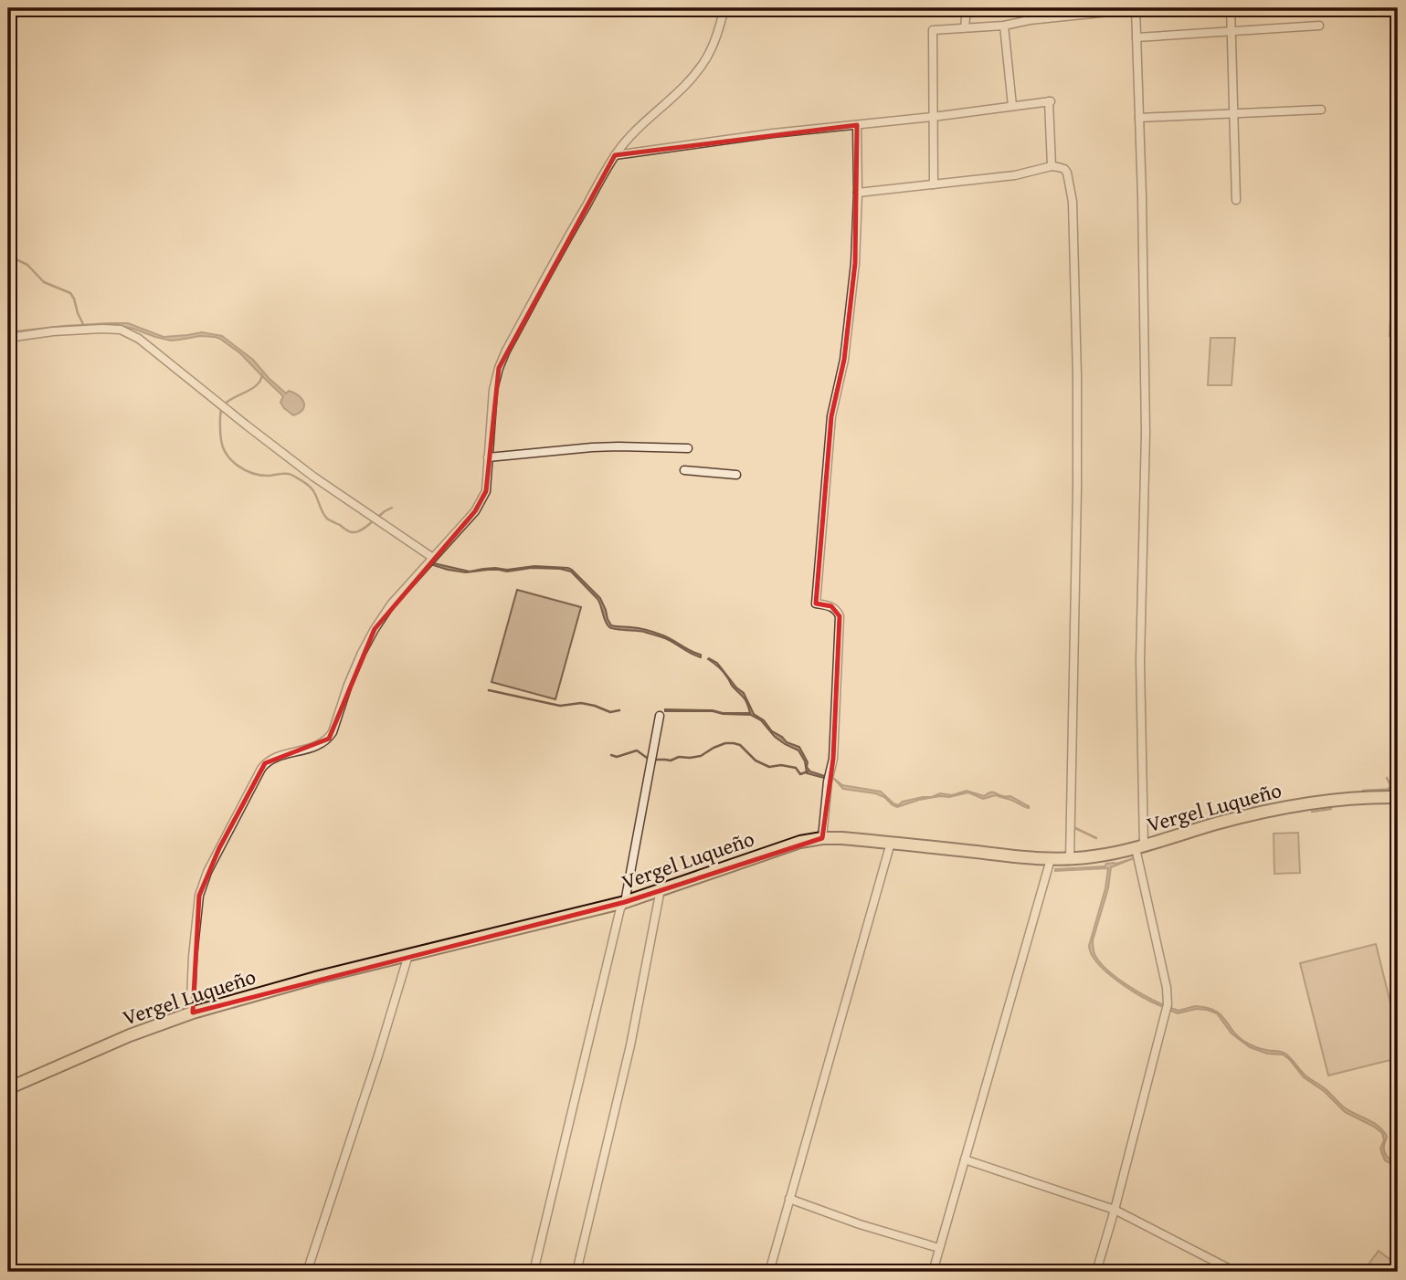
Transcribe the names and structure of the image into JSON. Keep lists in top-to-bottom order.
{
  "streets": {
    "main road": ["Vergel Luqueño"]
  }
}
